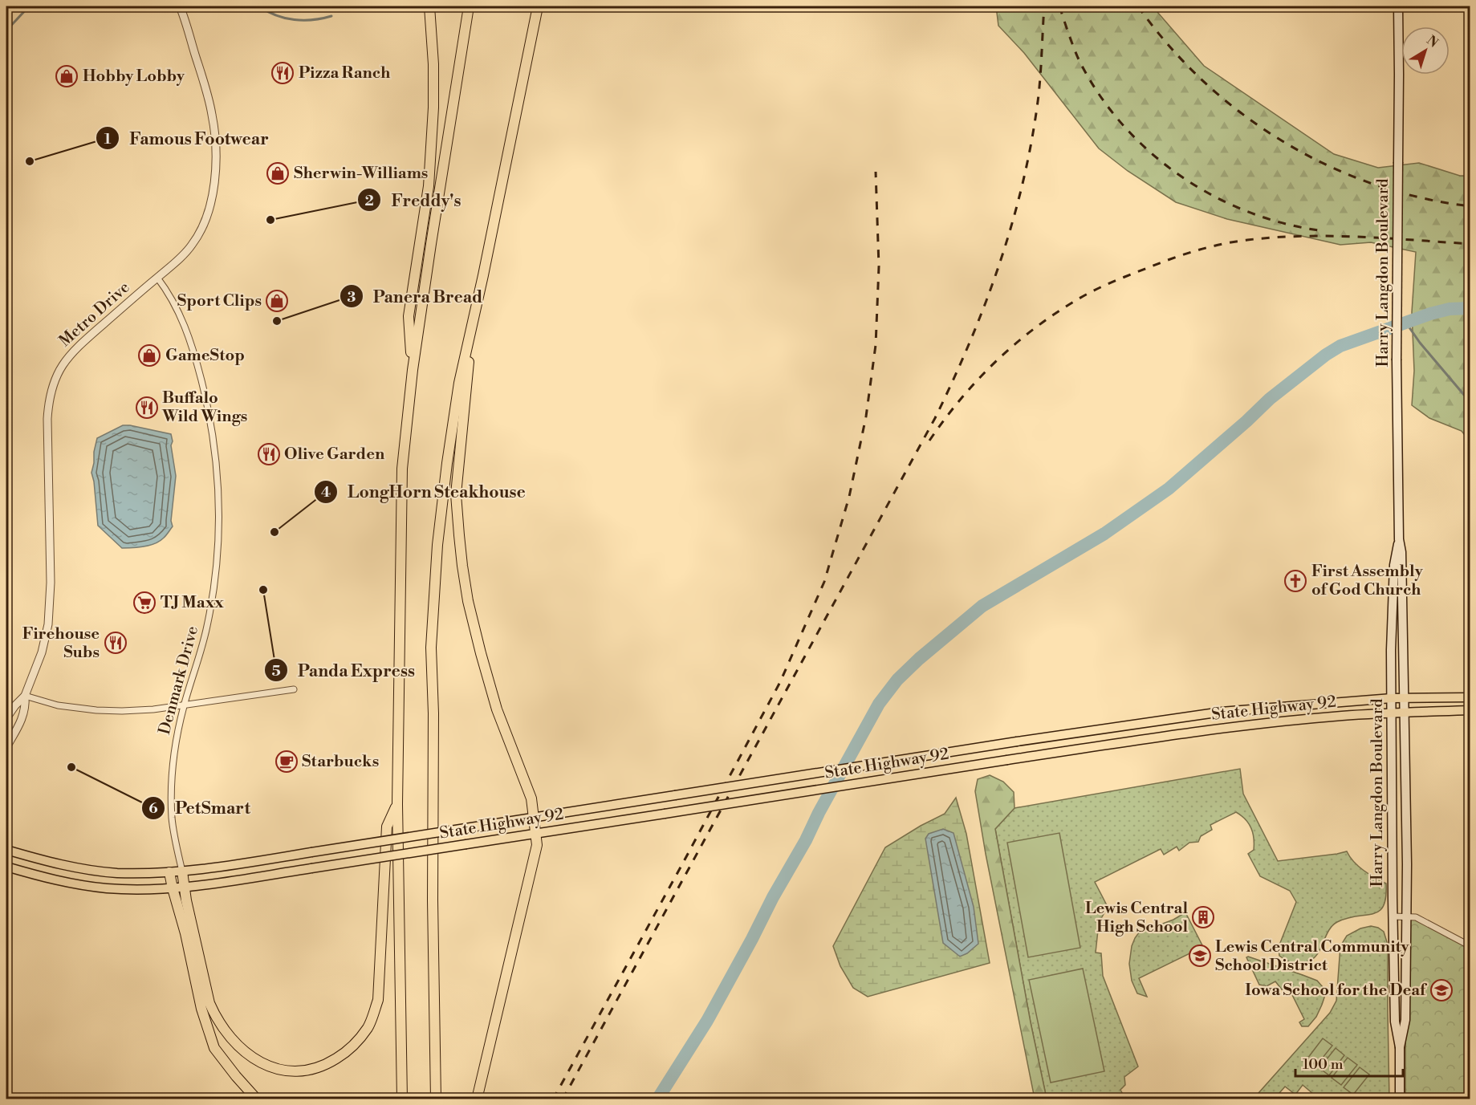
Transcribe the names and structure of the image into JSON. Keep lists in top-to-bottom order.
{
  "streets": {
    "main road": ["Harry Langdon Boulevard", "State Highway 92"],
    "street": ["Metro Drive", "Denmark Drive"]
  },
  "crossings": [
    ["Harry Langdon Boulevard", "State Highway 92"],
    ["Metro Drive", "Denmark Drive"],
    ["Denmark Drive", "State Highway 92"]
  ],
  "places": {
    "restaurant": [
      "Pizza Ranch",
      "Buffalo Wild Wings",
      "Olive Garden",
      "Firehouse Subs"
    ],
    "shop": [
      "Hobby Lobby",
      "Sherwin-Williams",
      "Sport Clips",
      "GameStop"
    ],
    "other": [
      "Famous Footwear",
      "Freddy's",
      "Panera Bread",
      "LongHorn Steakhouse",
      "Panda Express",
      "PetSmart"
    ],
    "church": ["First Assembly of God Church"],
    "supermarket": ["TJ Maxx"],
    "cafe": ["Starbucks"],
    "building": ["Lewis Central High School"],
    "school or university": ["Lewis Central Community School District", "Iowa School for the Deaf"]
  },
  "scale_bar": "100 m",
  "north": "top right"
}
